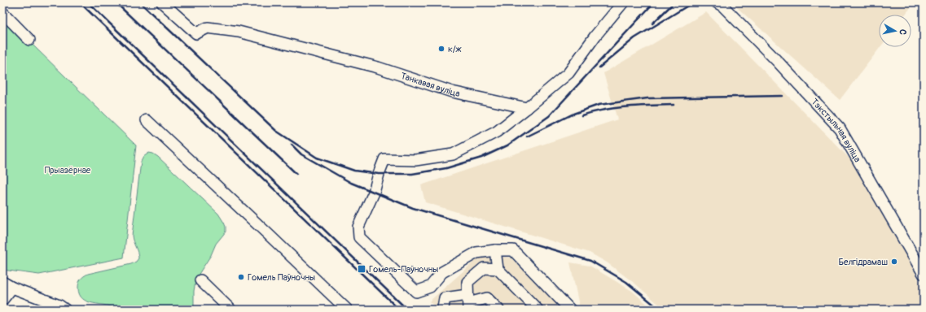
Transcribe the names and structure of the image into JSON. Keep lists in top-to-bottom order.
{
  "streets": {
    "street": ["Танкавая вуліца", "Тэкстыльная вуліца"]
  },
  "parks": ["Прыазёрнае"],
  "places": {
    "other": ["к/ж", "Белгідрамаш", "Гомель Паўночны"],
    "transit": ["Гомель-Паўночны"]
  },
  "north": "right"
}
